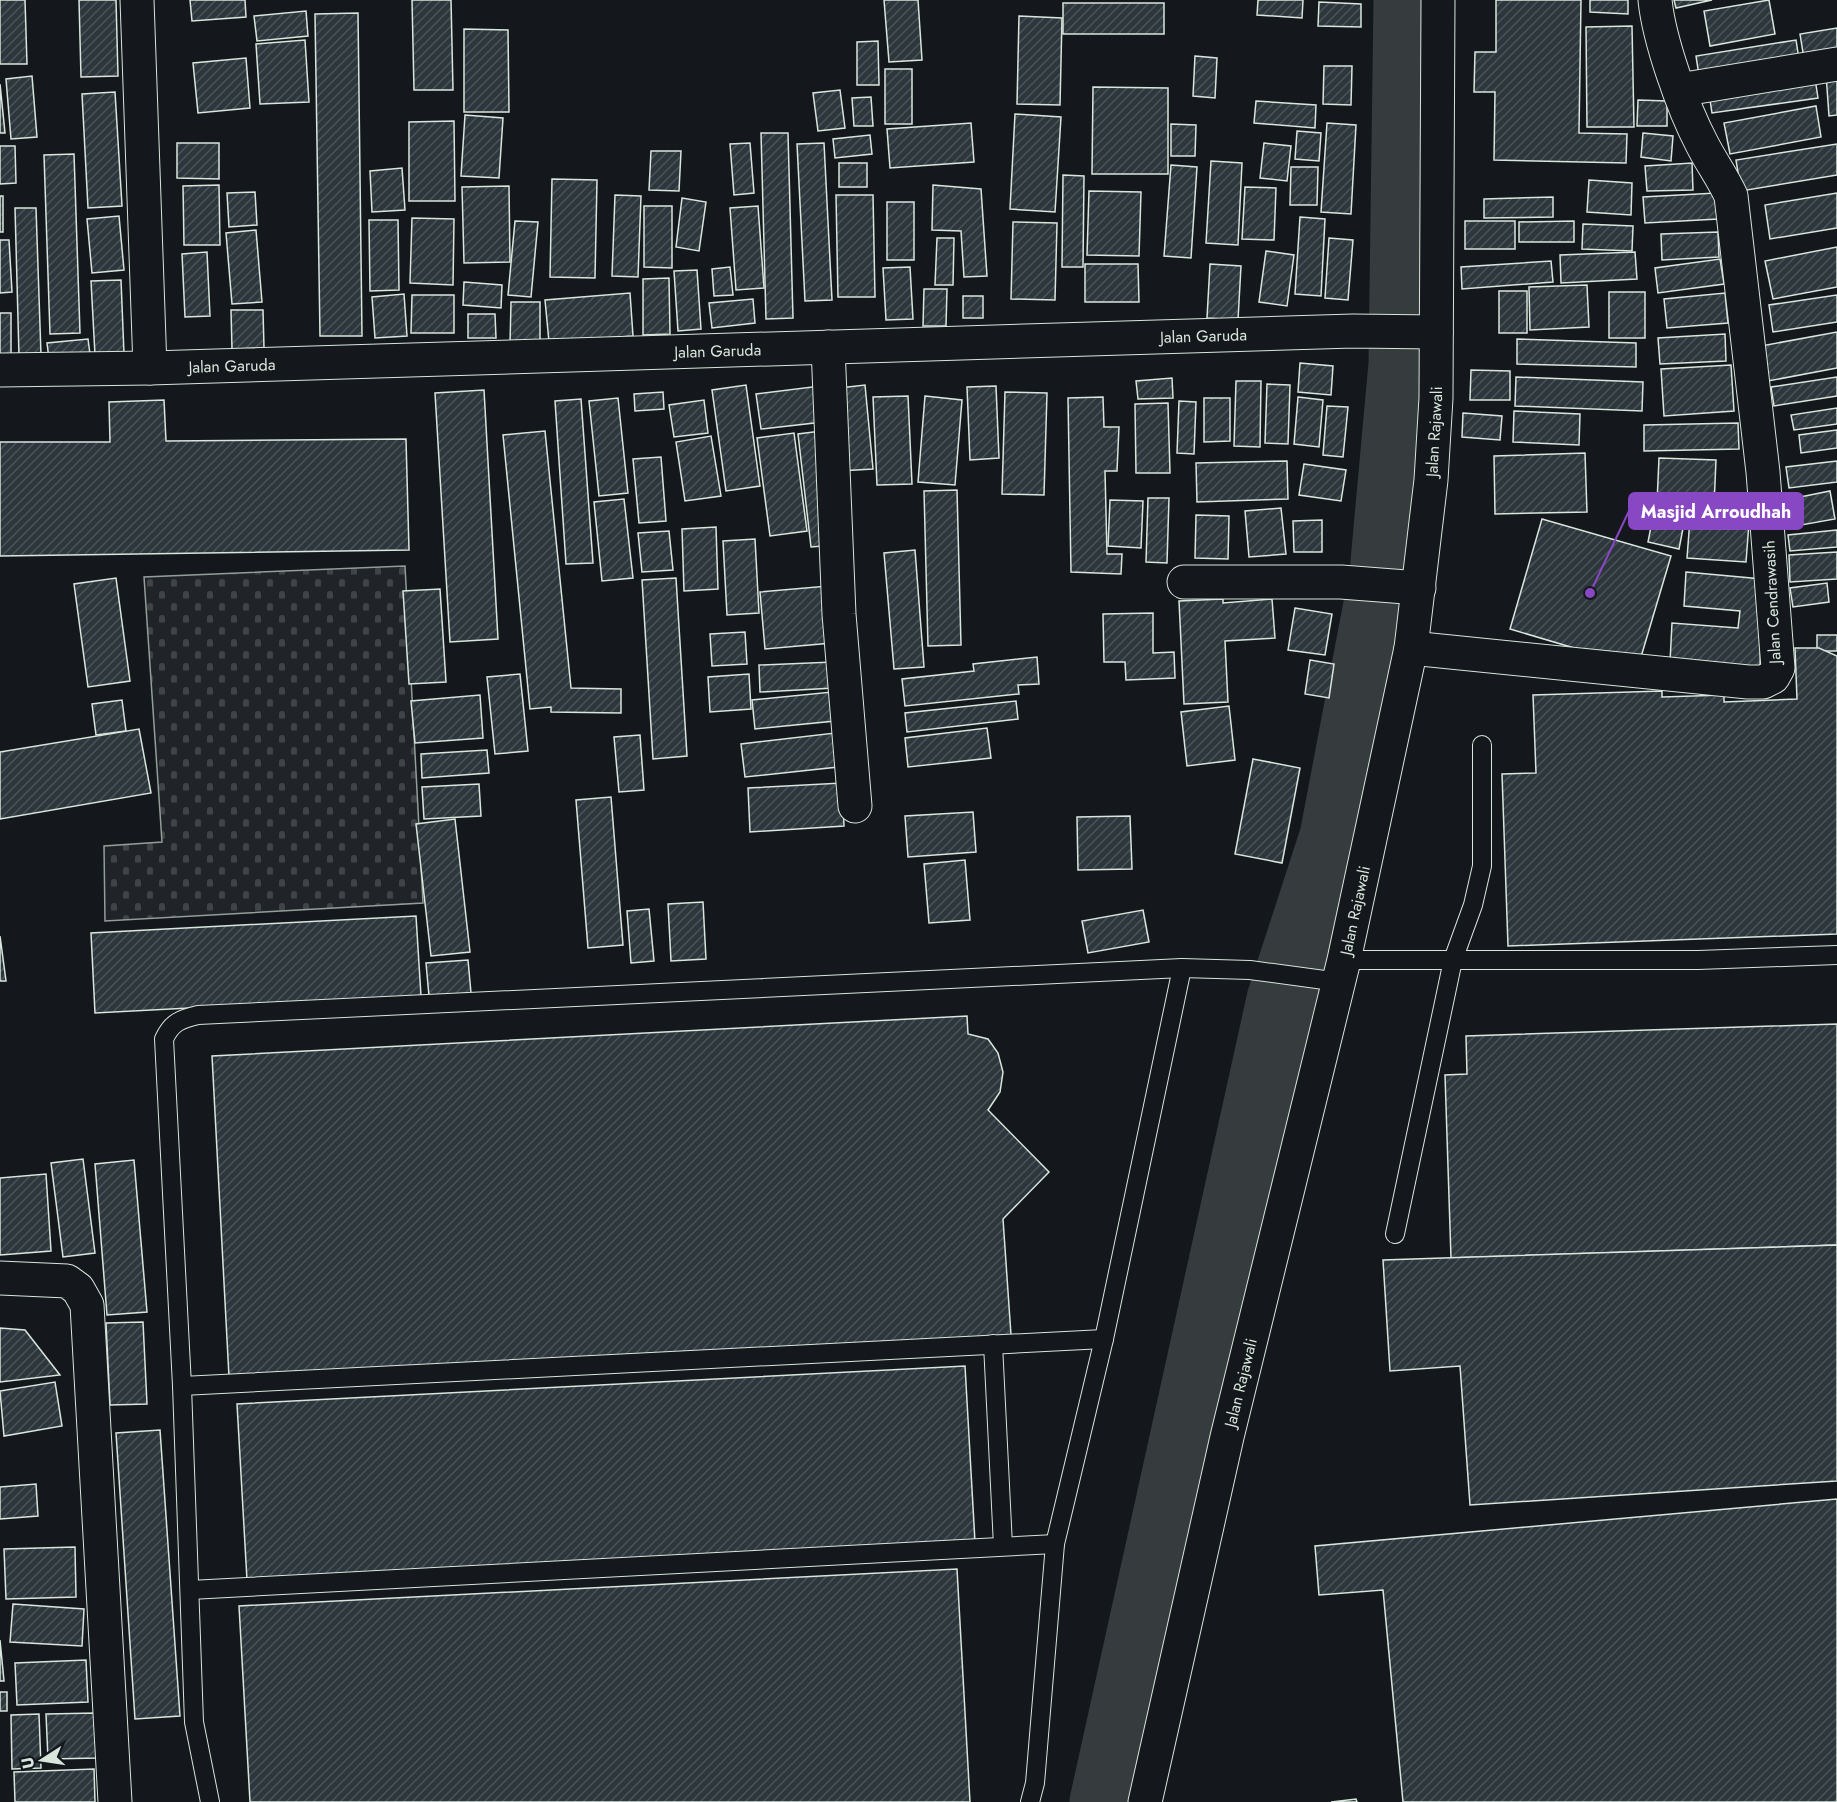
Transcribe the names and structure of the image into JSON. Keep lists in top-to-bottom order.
{
  "streets": {
    "street": ["Jalan Garuda", "Jalan Rajawali", "Jalan Cendrawasih"]
  },
  "crossings": [
    ["Jalan Garuda", "Jalan Rajawali"],
    ["Jalan Rajawali", "Jalan Cendrawasih"]
  ],
  "places": ["Masjid Arroudhah"],
  "north": "left"
}
